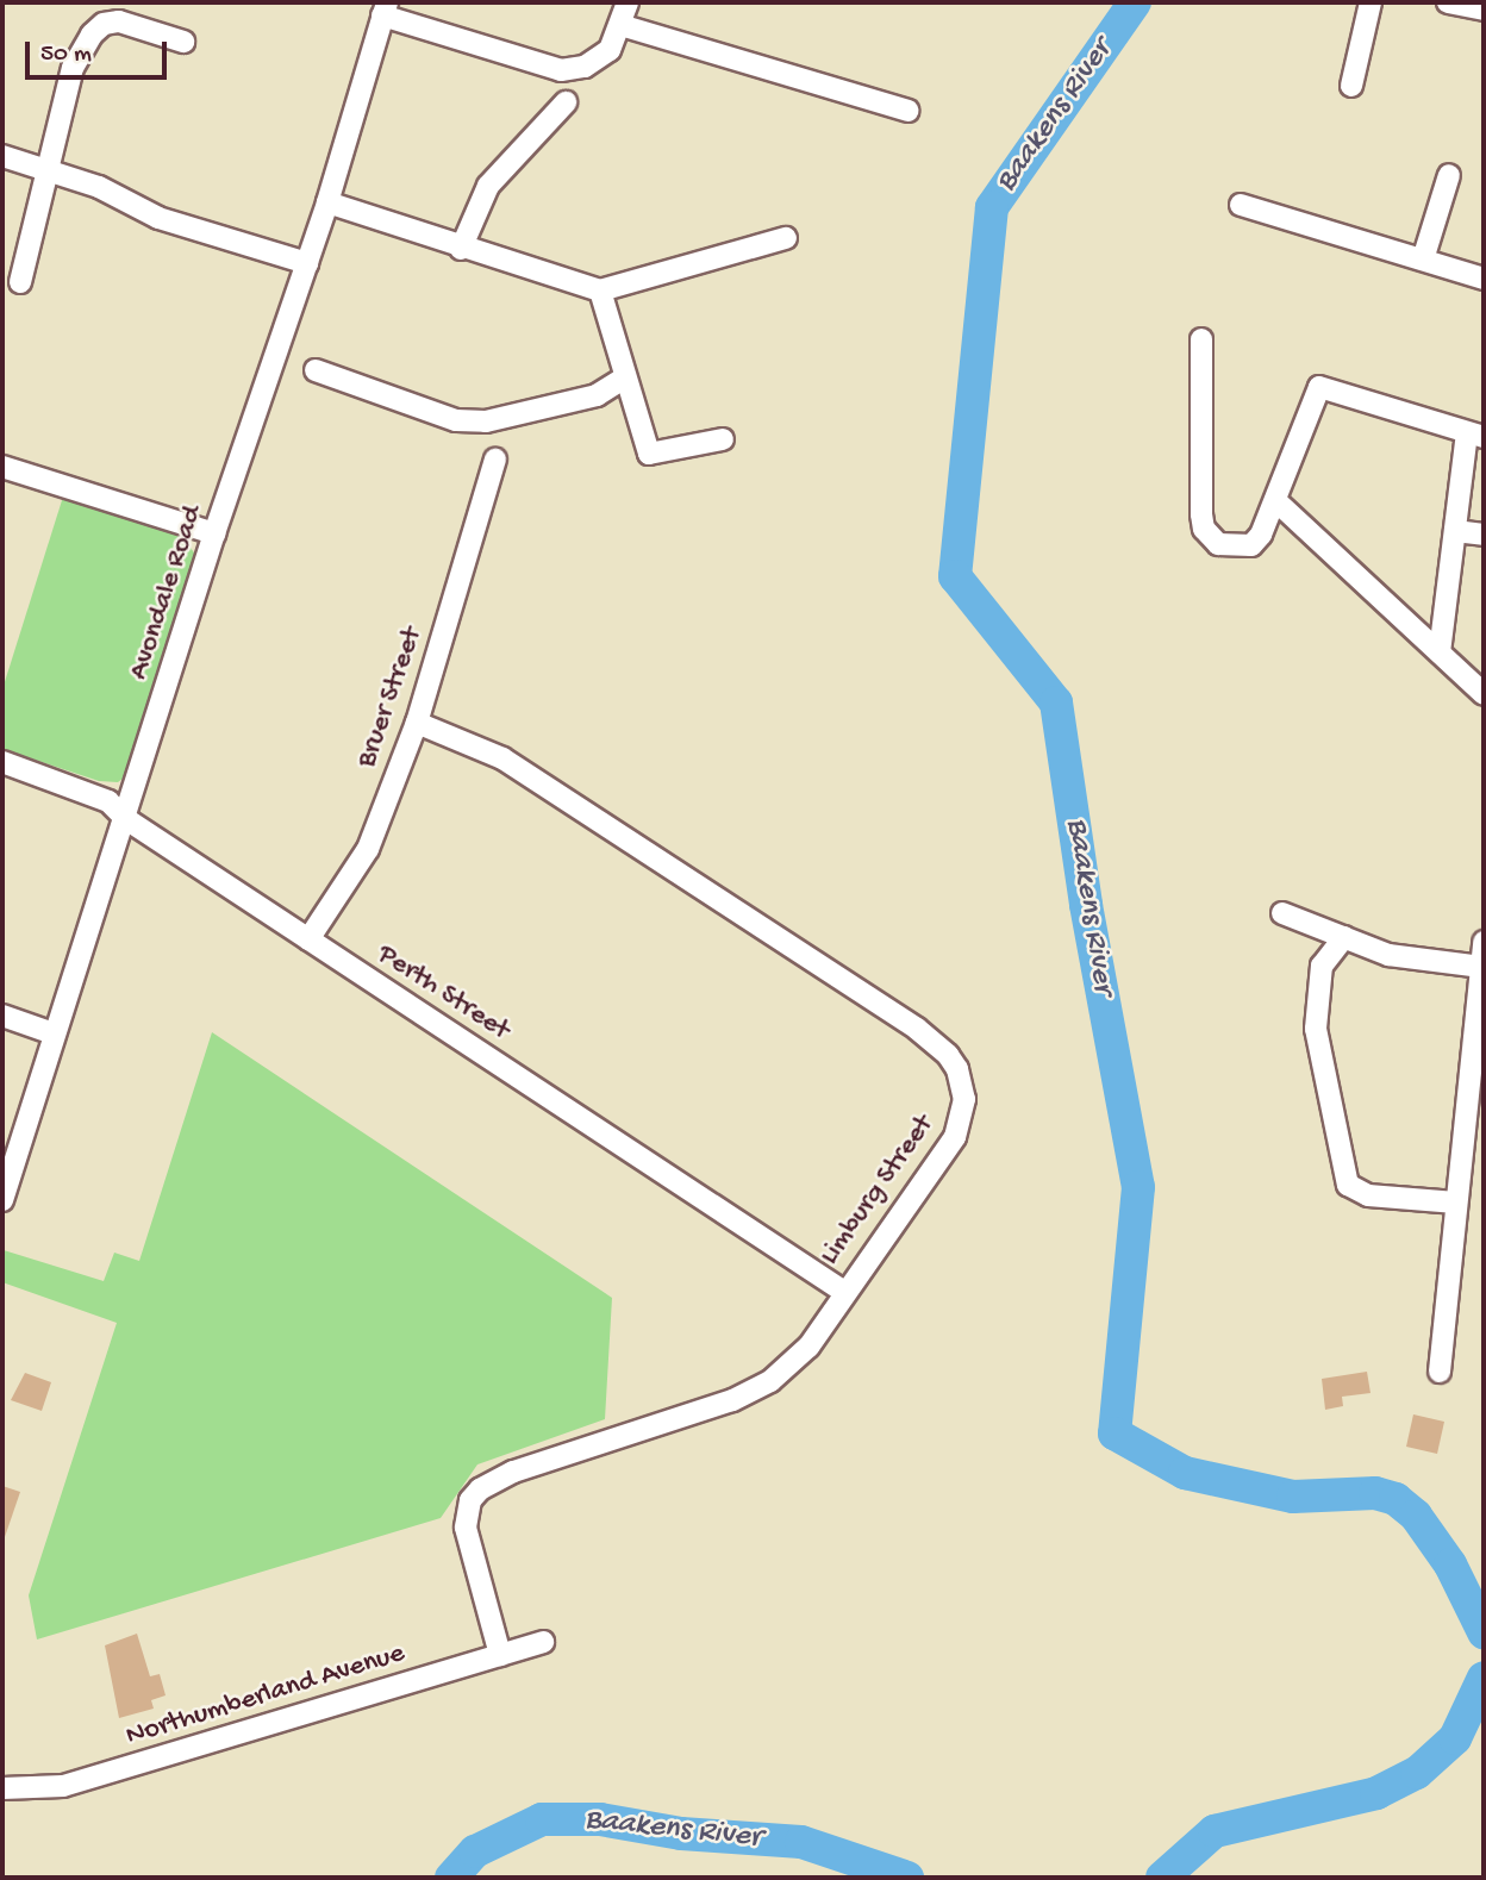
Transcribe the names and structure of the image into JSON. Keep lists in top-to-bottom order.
{
  "streets": {
    "street": [
      "Avondale Road",
      "Bruer Street",
      "Perth Street",
      "Limburg Street",
      "Northumberland Avenue"
    ]
  },
  "crossings": [
    ["Avondale Road", "Perth Street"],
    ["Bruer Street", "Perth Street"],
    ["Bruer Street", "Limburg Street"],
    ["Perth Street", "Limburg Street"],
    ["Limburg Street", "Northumberland Avenue"]
  ],
  "water": ["Baakens River"],
  "scale_bar": "50 m"
}
